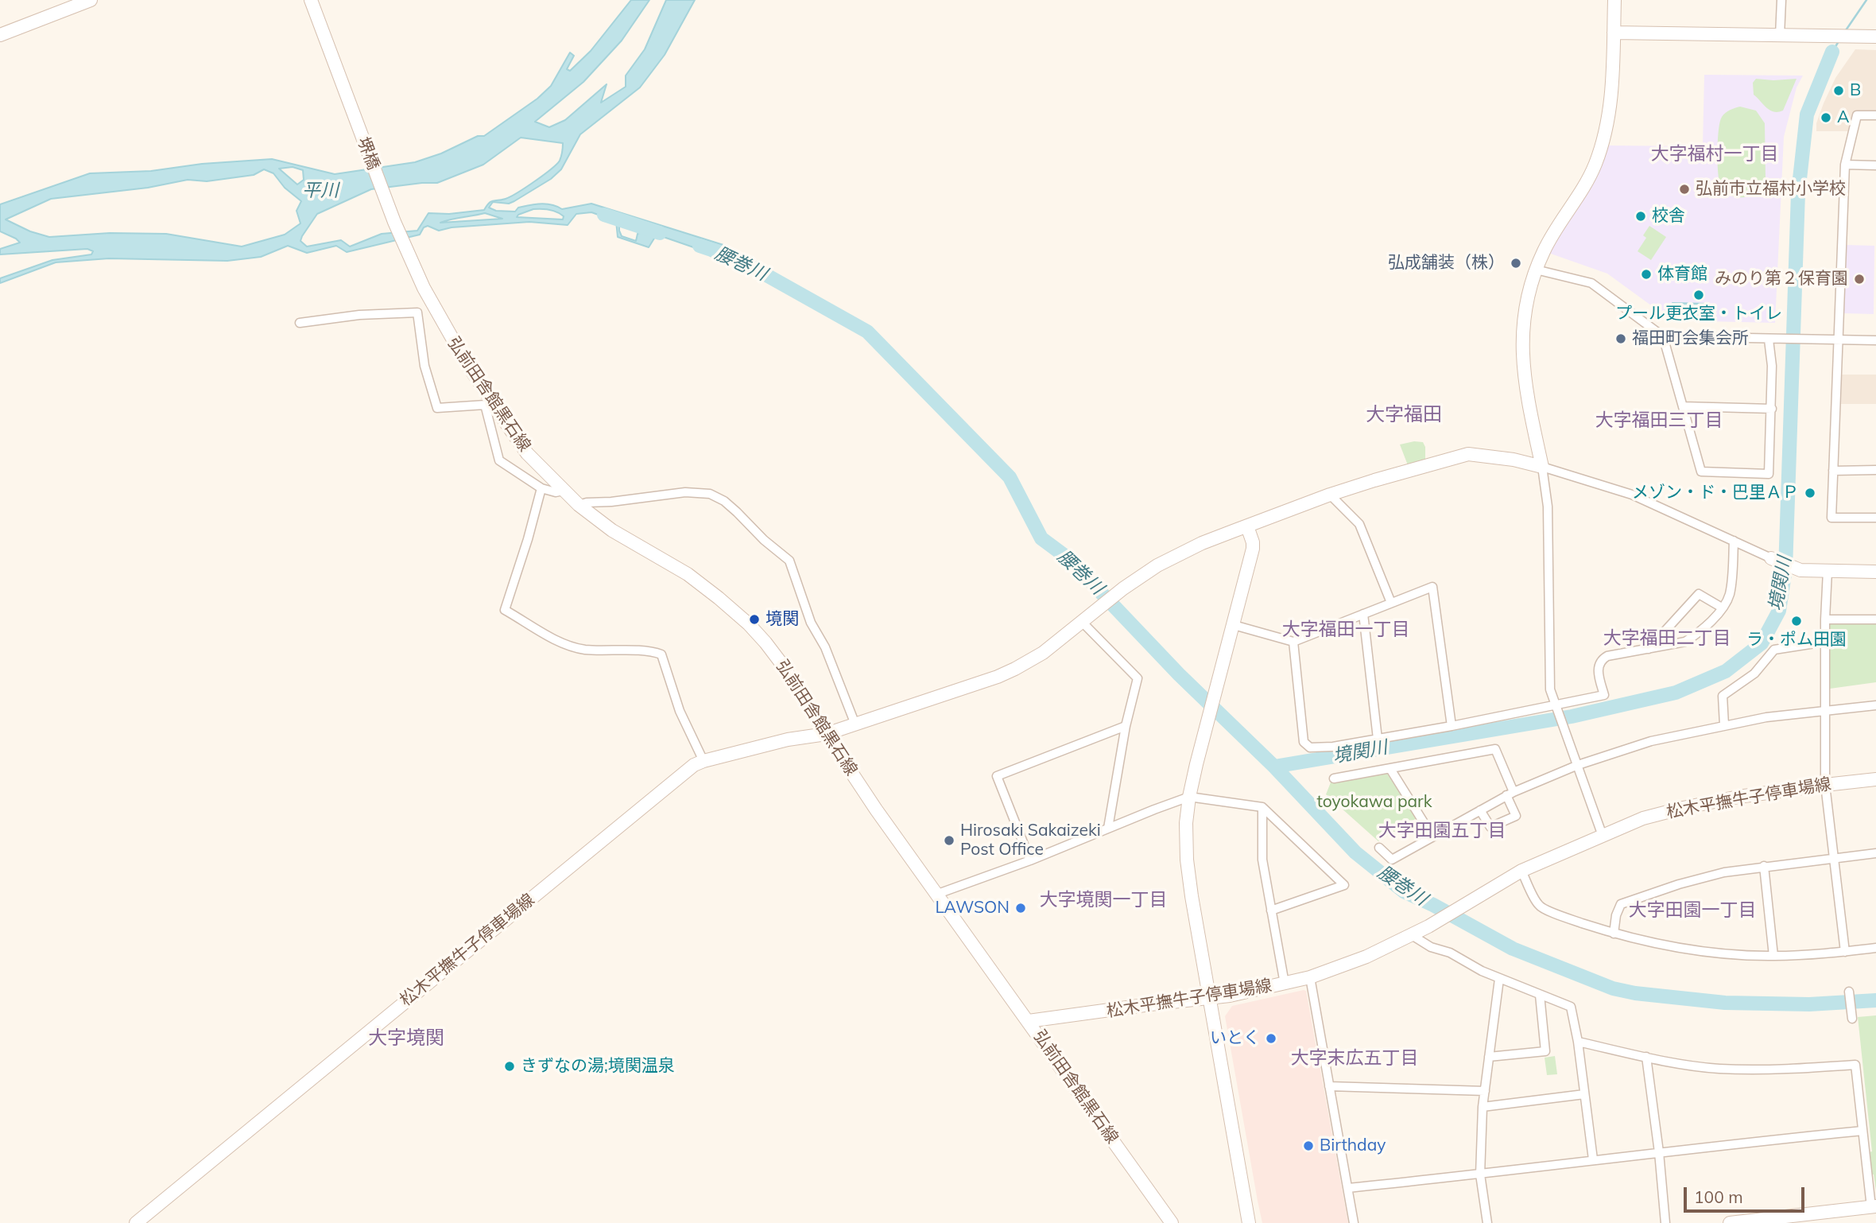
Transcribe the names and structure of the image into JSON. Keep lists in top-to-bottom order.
{
  "streets": {
    "main road": ["堺橋", "弘前田舎館黒石線", "松木平撫牛子停車場線"]
  },
  "crossings": [
    ["堺橋", "弘前田舎館黒石線"],
    ["弘前田舎館黒石線", "松木平撫牛子停車場線"]
  ],
  "districts": [
    "大字福村一丁目",
    "大字福田",
    "大字福田三丁目",
    "大字福田一丁目",
    "大字福田二丁目",
    "大字田園五丁目",
    "大字境関一丁目",
    "大字田園一丁目",
    "大字境関",
    "大字末広五丁目"
  ],
  "water": ["平川", "腰巻川", "境関川"],
  "parks": ["toyokawa park"],
  "places": [
    "B",
    "A",
    "弘前市立福村小学校",
    "校舎",
    "弘成舗装（株）",
    "体育館",
    "みのり第２保育園",
    "プール更衣室・トイレ",
    "福田町会集会所",
    "メゾン・ド・巴里ＡＰ",
    "境関",
    "ラ・ポム田園",
    "Hirosaki Sakaizeki Post Office",
    "LAWSON",
    "いとく",
    "きずなの湯;境関温泉",
    "Birthday"
  ],
  "scale_bar": "100 m"
}
